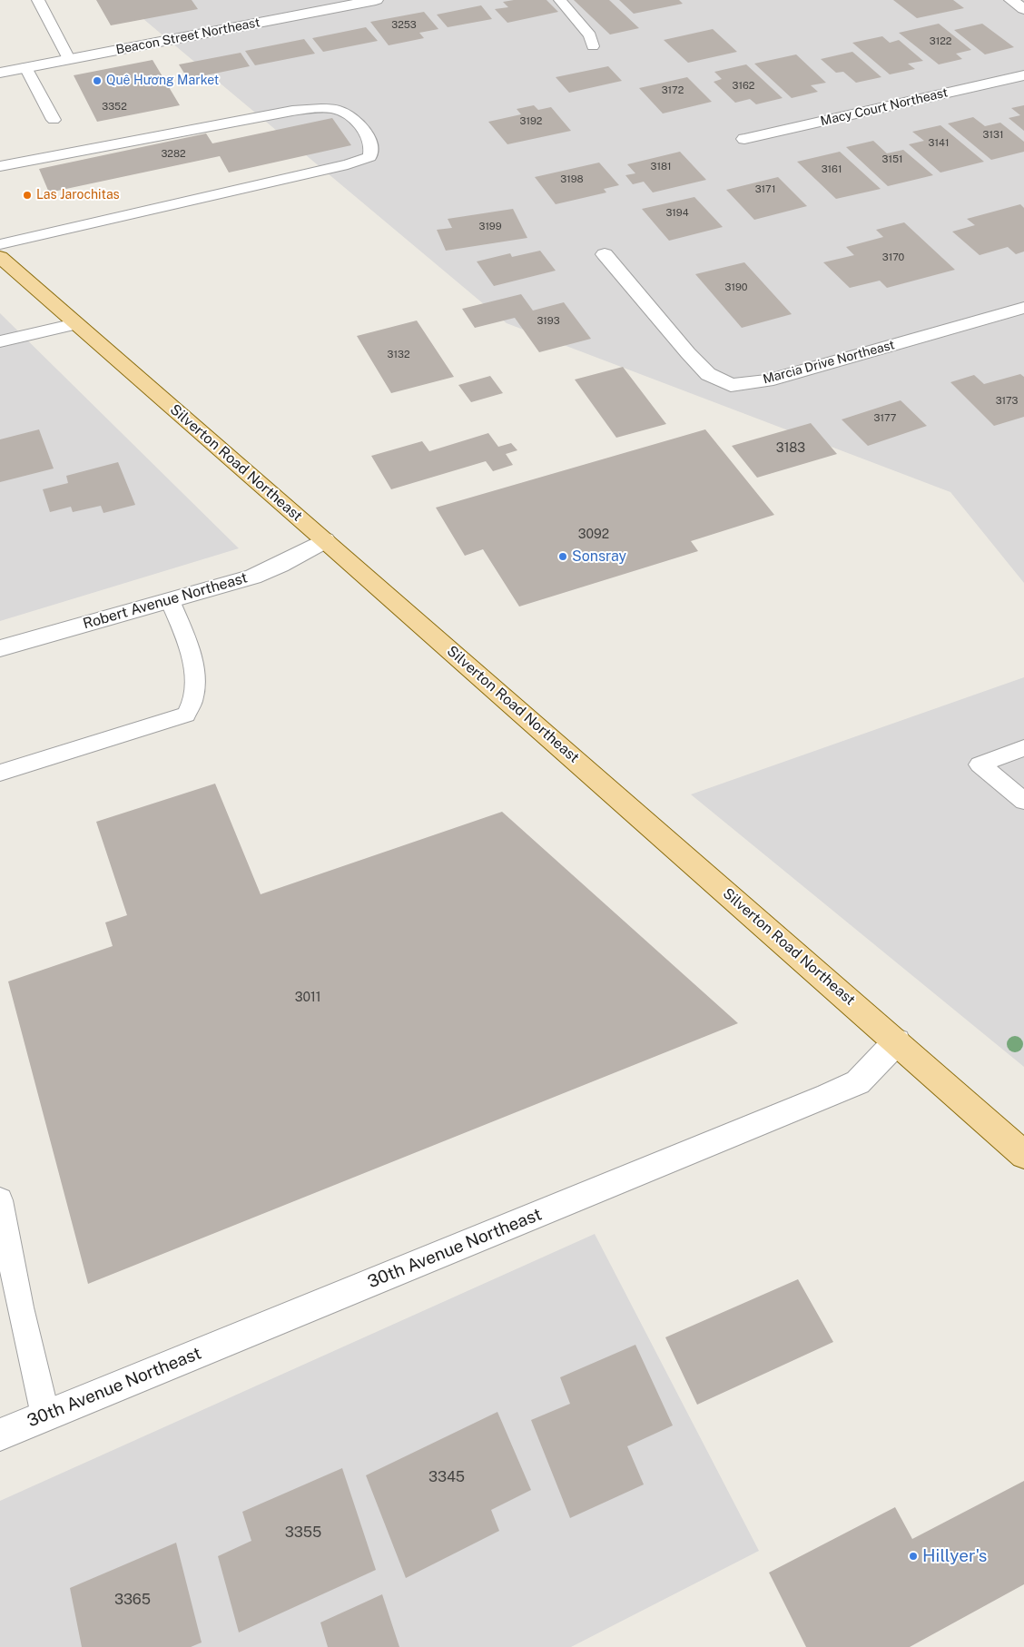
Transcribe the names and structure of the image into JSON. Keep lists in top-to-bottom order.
{
  "streets": {
    "main road": ["Silverton Road Northeast"],
    "street": [
      "Beacon Street Northeast",
      "Macy Court Northeast",
      "Marcia Drive Northeast",
      "Robert Avenue Northeast",
      "30th Avenue Northeast"
    ]
  },
  "crossings": [
    ["Silverton Road Northeast", "Robert Avenue Northeast"],
    ["Silverton Road Northeast", "30th Avenue Northeast"]
  ],
  "places": [
    "Quê Hương Market",
    "Las Jarochitas",
    "Sonsray",
    "Hillyer's"
  ],
  "house_numbers": [
    "3253",
    "3122",
    "3162",
    "3172",
    "3352",
    "3192",
    "3131",
    "3141",
    "3282",
    "3151",
    "3181",
    "3161",
    "3198",
    "3171",
    "3194",
    "3199",
    "3170",
    "3190",
    "3193",
    "3132",
    "3173",
    "3177",
    "3183",
    "3092",
    "3011",
    "3345",
    "3355",
    "3365"
  ]
}
